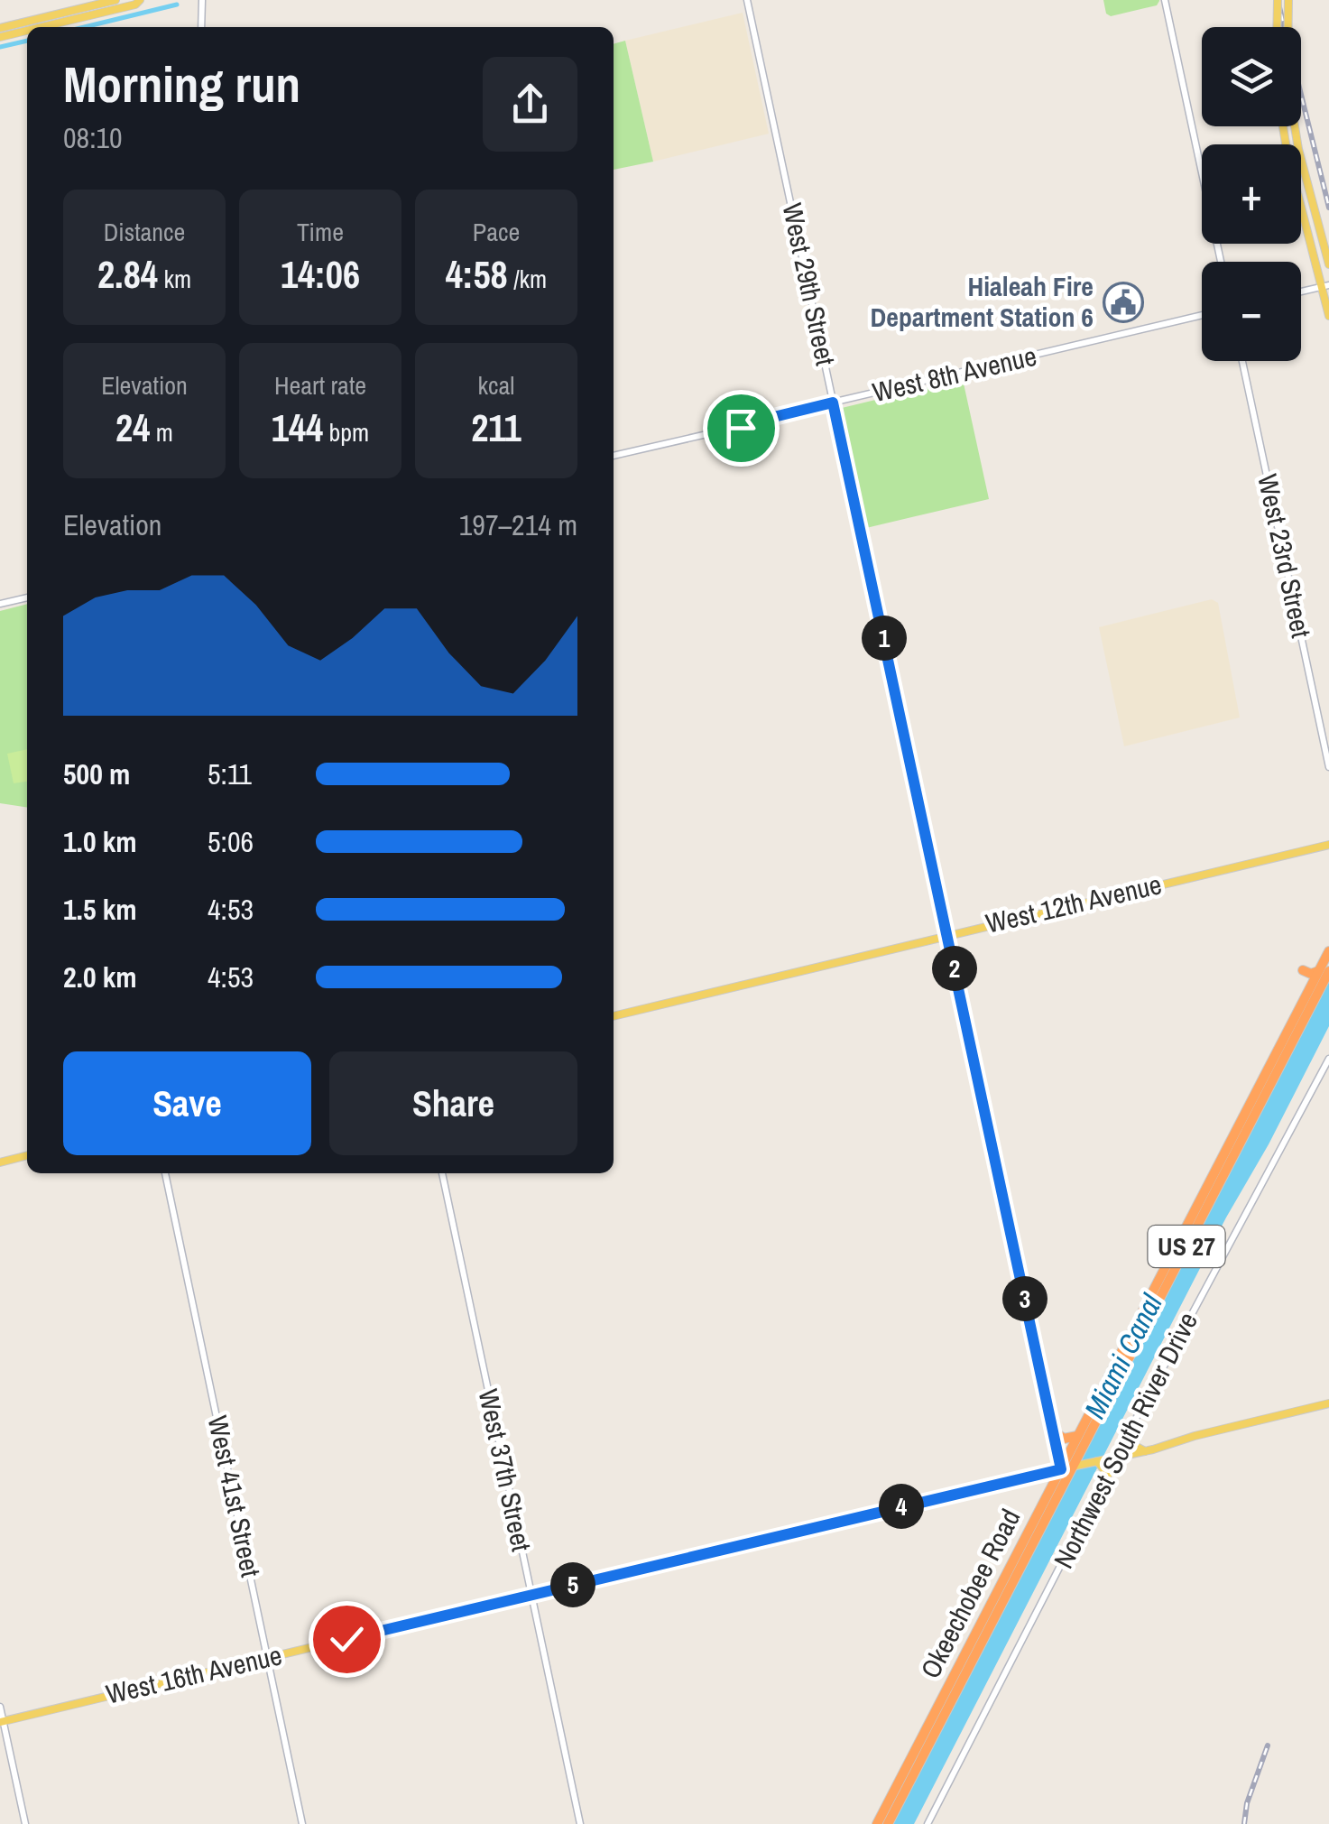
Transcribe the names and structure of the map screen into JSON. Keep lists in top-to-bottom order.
{
  "streets": {
    "highway": ["US 27", "Okeechobee Road"],
    "main road": ["West 12th Avenue", "West 16th Avenue"],
    "street": [
      "West 29th Street",
      "West 8th Avenue",
      "West 23rd Street",
      "Northwest South River Drive",
      "West 37th Street",
      "West 41st Street"
    ]
  },
  "crossings": [
    ["West 29th Street", "West 8th Avenue"],
    ["West 29th Street", "West 12th Avenue"],
    ["West 29th Street", "Okeechobee Road"],
    ["West 29th Street", "West 16th Avenue"],
    ["Northwest South River Drive", "West 16th Avenue"],
    ["West 37th Street", "West 16th Avenue"],
    ["West 41st Street", "West 16th Avenue"],
    ["Okeechobee Road", "West 16th Avenue"]
  ],
  "water": ["Miami Canal"],
  "places": {
    "public building": ["Hialeah Fire Department Station 6"]
  },
  "page": {
    "map_buttons": ["+", "−"],
    "heading": ["Morning run", "08:10"],
    "stats": [
      ["Distance", "2.84 km"],
      ["Time", "14:06"],
      ["Pace", "4:58 /km"],
      ["Elevation", "24 m"],
      ["Heart rate", "144 bpm"],
      ["kcal", "211"]
    ],
    "chart": ["Elevation", "197–214 m"],
    "pins": [
      "1",
      "2",
      "3",
      "4",
      "5"
    ],
    "list": [
      {
        "name": "500 m",
        "note": "5:11"
      },
      {
        "name": "1.0 km",
        "note": "5:06"
      },
      {
        "name": "1.5 km",
        "note": "4:53"
      },
      {
        "name": "2.0 km",
        "note": "4:53"
      }
    ],
    "buttons": ["Save", "Share"]
  }
}
